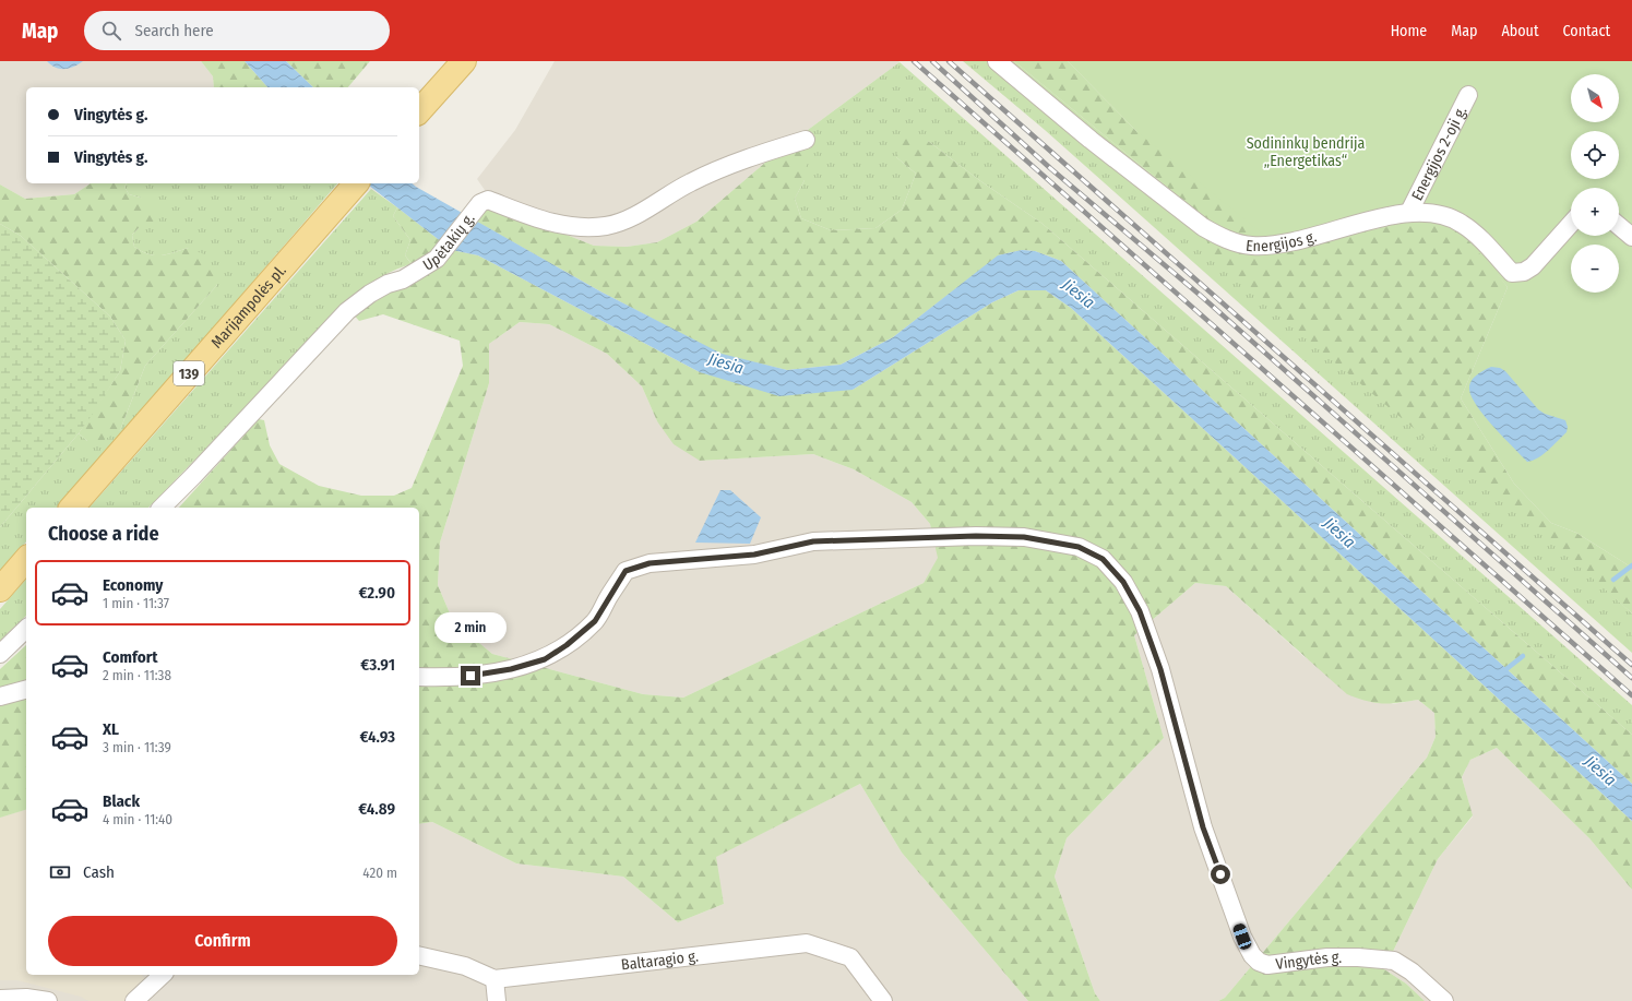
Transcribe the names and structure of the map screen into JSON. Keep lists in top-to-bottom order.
{
  "streets": {
    "main road": ["Marijampolės pl.", "139"],
    "street": [
      "Energijos 2-oji g.",
      "Energijos g.",
      "Upėtakių g.",
      "Baltaragio g.",
      "Vingytės g."
    ]
  },
  "crossings": [
    ["Energijos 2-oji g.", "Energijos g."]
  ],
  "water": ["Jiesia"],
  "parks": ["Sodininkų bendrija „Energetikas“"],
  "north": "bottom right",
  "page": {
    "header": "Map",
    "search": "Search here",
    "nav": [
      "Home",
      "Map",
      "About",
      "Contact"
    ],
    "map_buttons": ["+", "−"],
    "banner": ["Vingytės g.", "Vingytės g."],
    "heading": "Choose a ride",
    "list": [
      {
        "name": "Economy",
        "note": "1 min · 11:37",
        "value": "€2.90"
      },
      {
        "name": "Comfort",
        "note": "2 min · 11:38",
        "value": "€3.91"
      },
      {
        "name": "XL",
        "note": "3 min · 11:39",
        "value": "€4.93"
      },
      {
        "name": "Black",
        "note": "4 min · 11:40",
        "value": "€4.89"
      }
    ],
    "bubble": "2 min",
    "pay": ["Cash", "420 m"],
    "buttons": "Confirm"
  }
}
